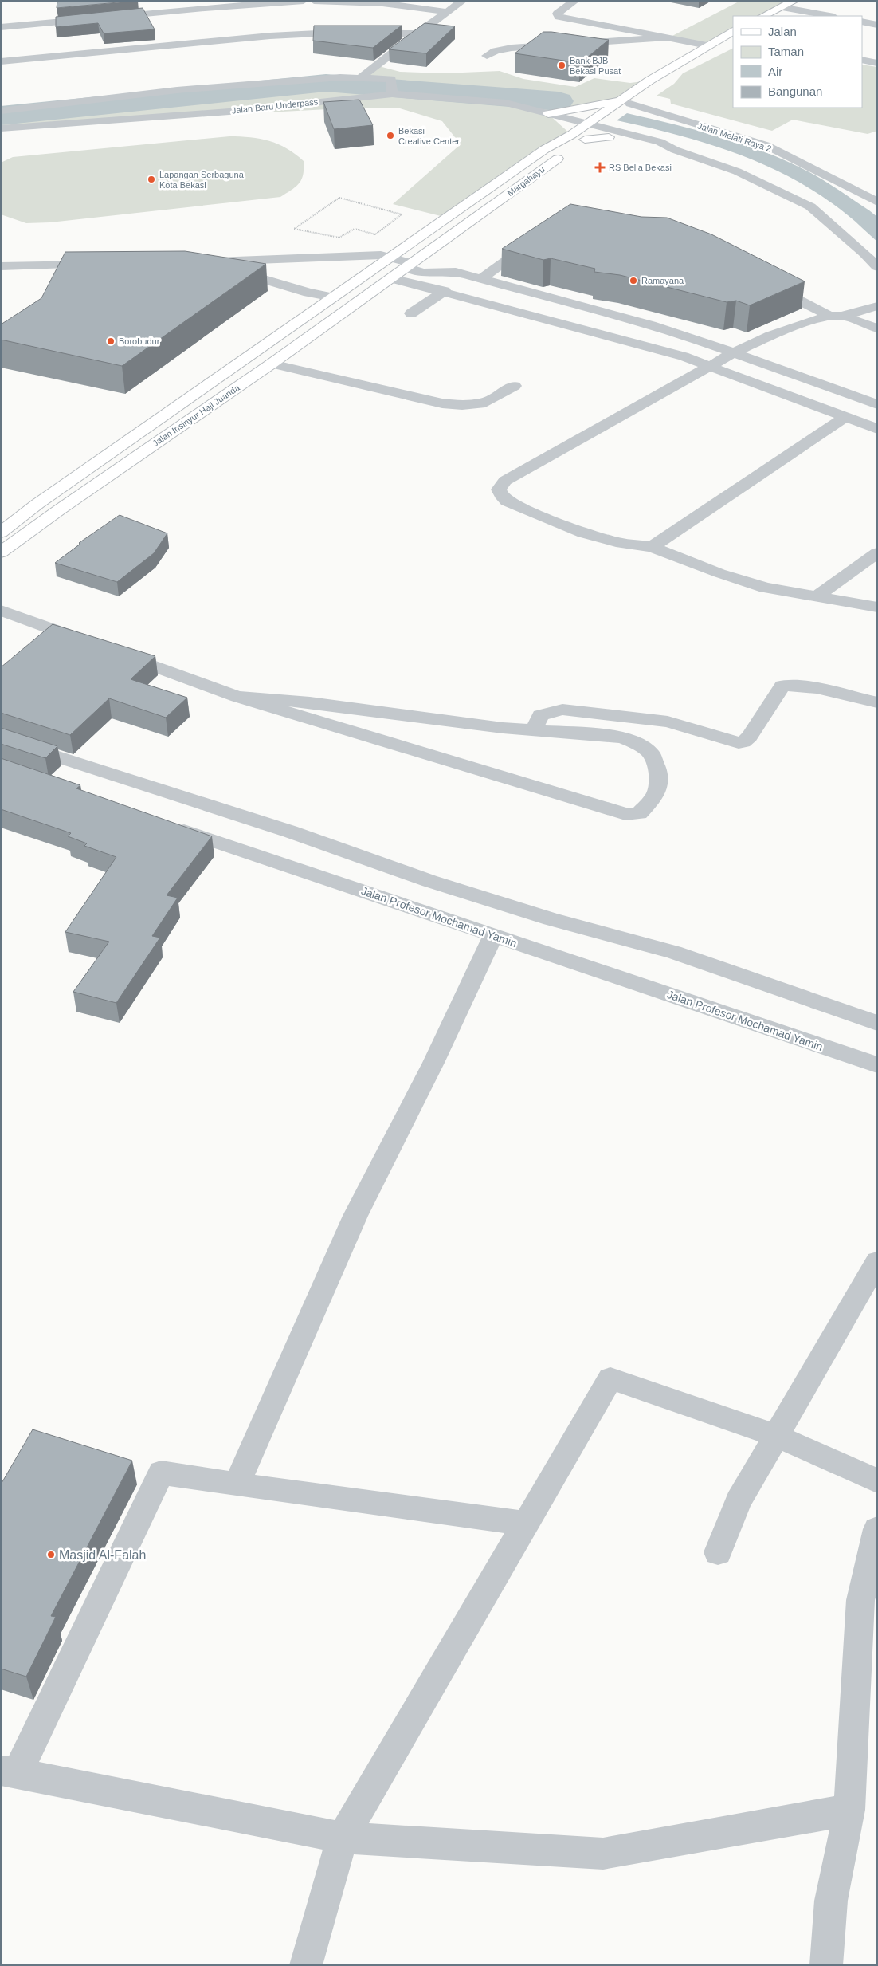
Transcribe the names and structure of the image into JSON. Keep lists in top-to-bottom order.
{
  "streets": {
    "main road": ["Margahayu", "Jalan Insinyur Haji Juanda"],
    "street": ["Jalan Baru Underpass", "Jalan Melati Raya 2", "Jalan Profesor Mochamad Yamin"]
  },
  "crossings": [
    ["Jalan Baru Underpass", "Margahayu"],
    ["Jalan Baru Underpass", "Jalan Insinyur Haji Juanda"],
    ["Jalan Melati Raya 2", "Margahayu"],
    ["Margahayu", "Jalan Insinyur Haji Juanda"]
  ],
  "places": {
    "other": [
      "Bank BJB Bekasi Pusat",
      "Bekasi Creative Center",
      "Lapangan Serbaguna Kota Bekasi",
      "Ramayana",
      "Borobudur",
      "Masjid Al-Falah"
    ],
    "health": ["RS Bella Bekasi"]
  },
  "legend": [
    "Jalan",
    "Taman",
    "Air",
    "Bangunan"
  ]
}
